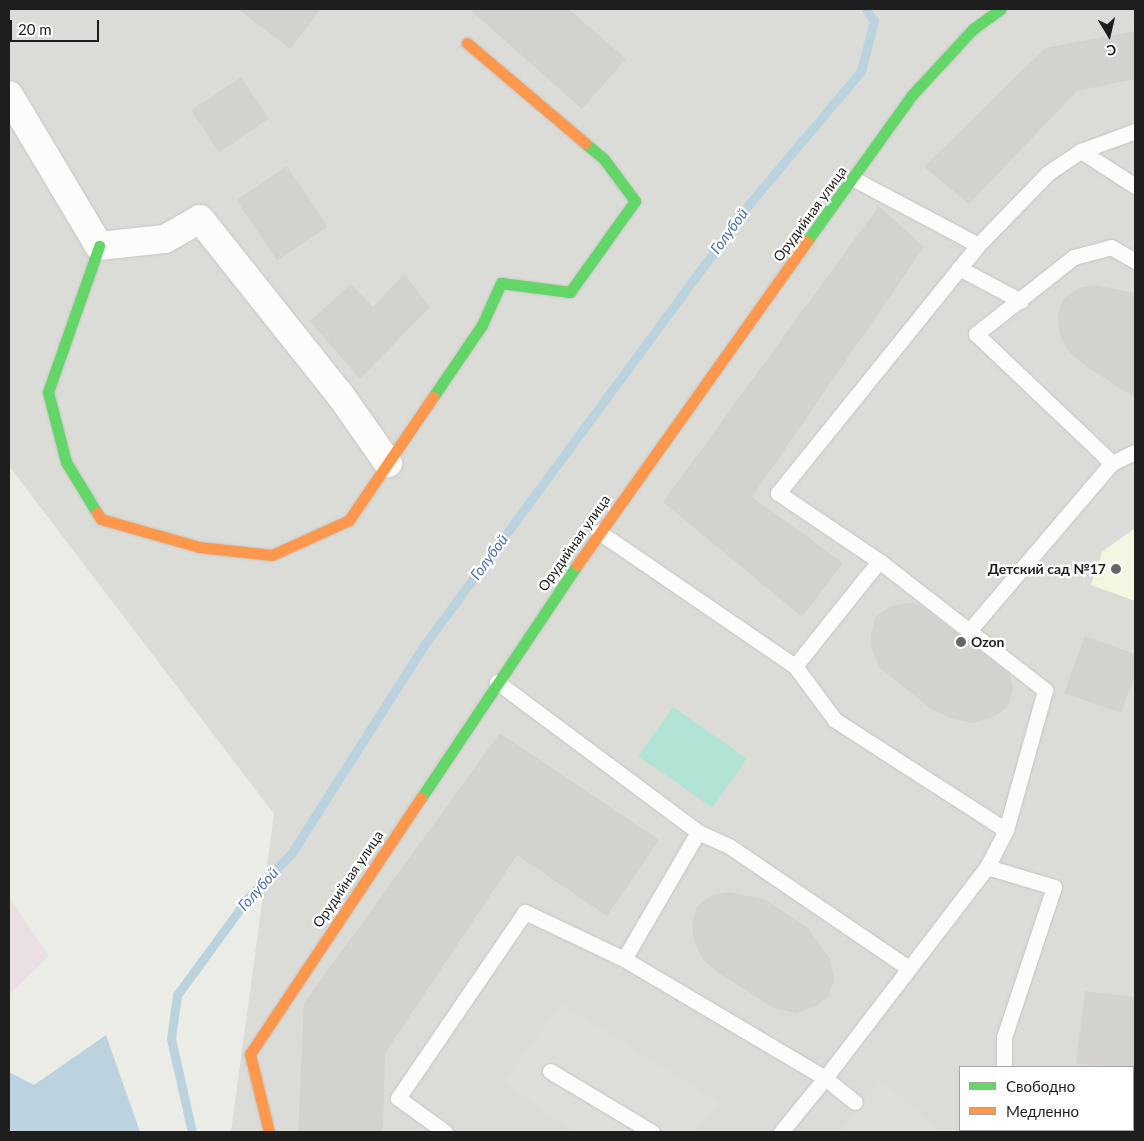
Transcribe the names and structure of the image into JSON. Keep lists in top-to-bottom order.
{
  "streets": {
    "street": ["Орудийная улица"]
  },
  "water": ["Голубой"],
  "places": ["Детский сад №17", "Ozon"],
  "legend": ["Свободно", "Медленно"],
  "scale_bar": "20 m",
  "north": "bottom"
}
